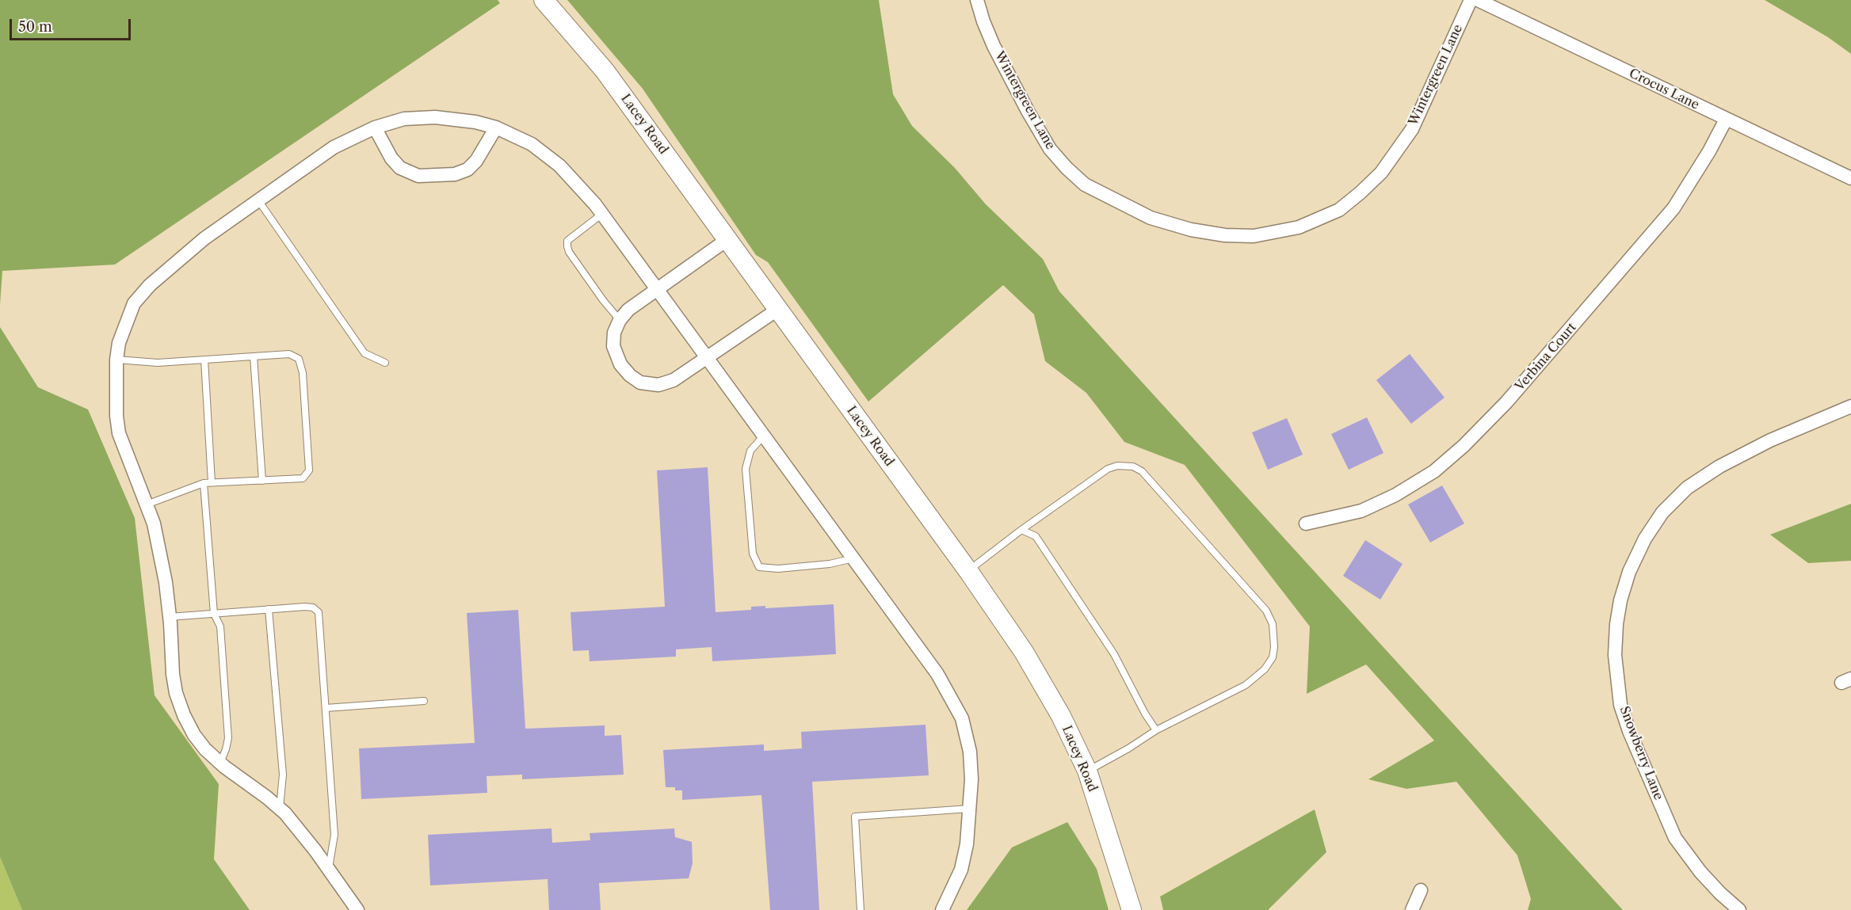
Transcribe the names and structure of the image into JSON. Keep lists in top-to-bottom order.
{
  "streets": {
    "main road": ["Lacey Road"],
    "street": [
      "Wintergreen Lane",
      "Crocus Lane",
      "Verbina Court",
      "Snowberry Lane"
    ]
  },
  "crossings": [
    ["Crocus Lane", "Verbina Court"]
  ],
  "scale_bar": "50 m"
}
